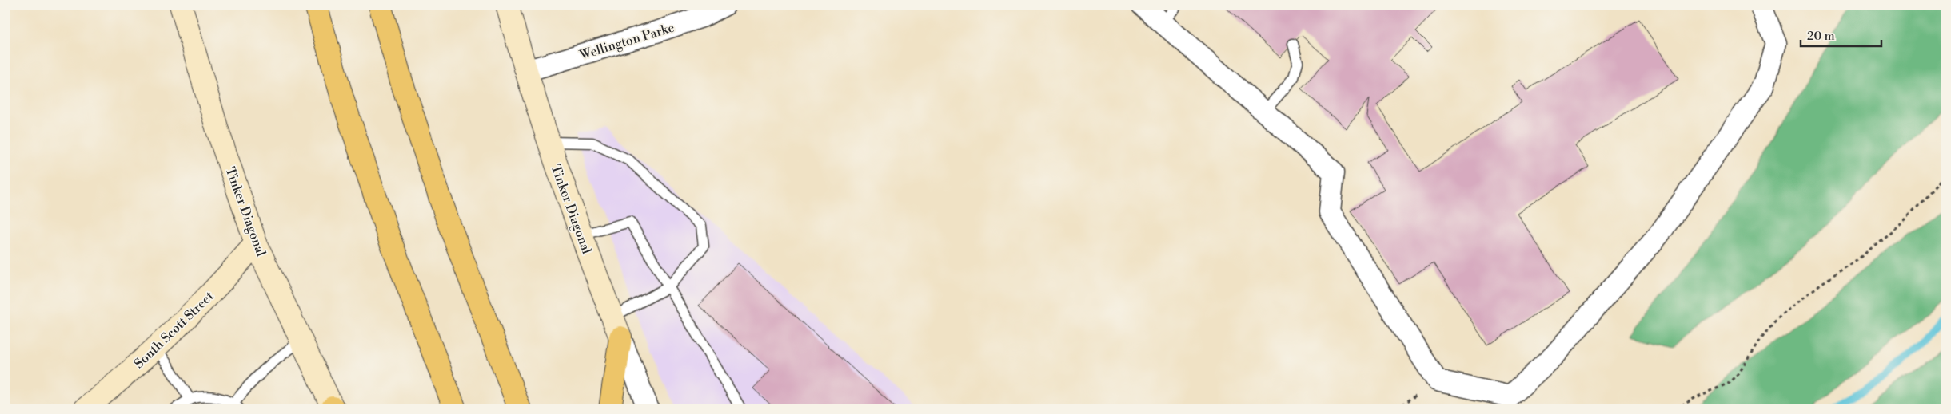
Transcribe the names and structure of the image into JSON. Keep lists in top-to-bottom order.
{
  "streets": {
    "street": ["Wellington Parke", "Tinker Diagonal", "South Scott Street"]
  },
  "crossings": [
    ["Wellington Parke", "Tinker Diagonal"],
    ["Tinker Diagonal", "South Scott Street"]
  ],
  "scale_bar": "20 m"
}
